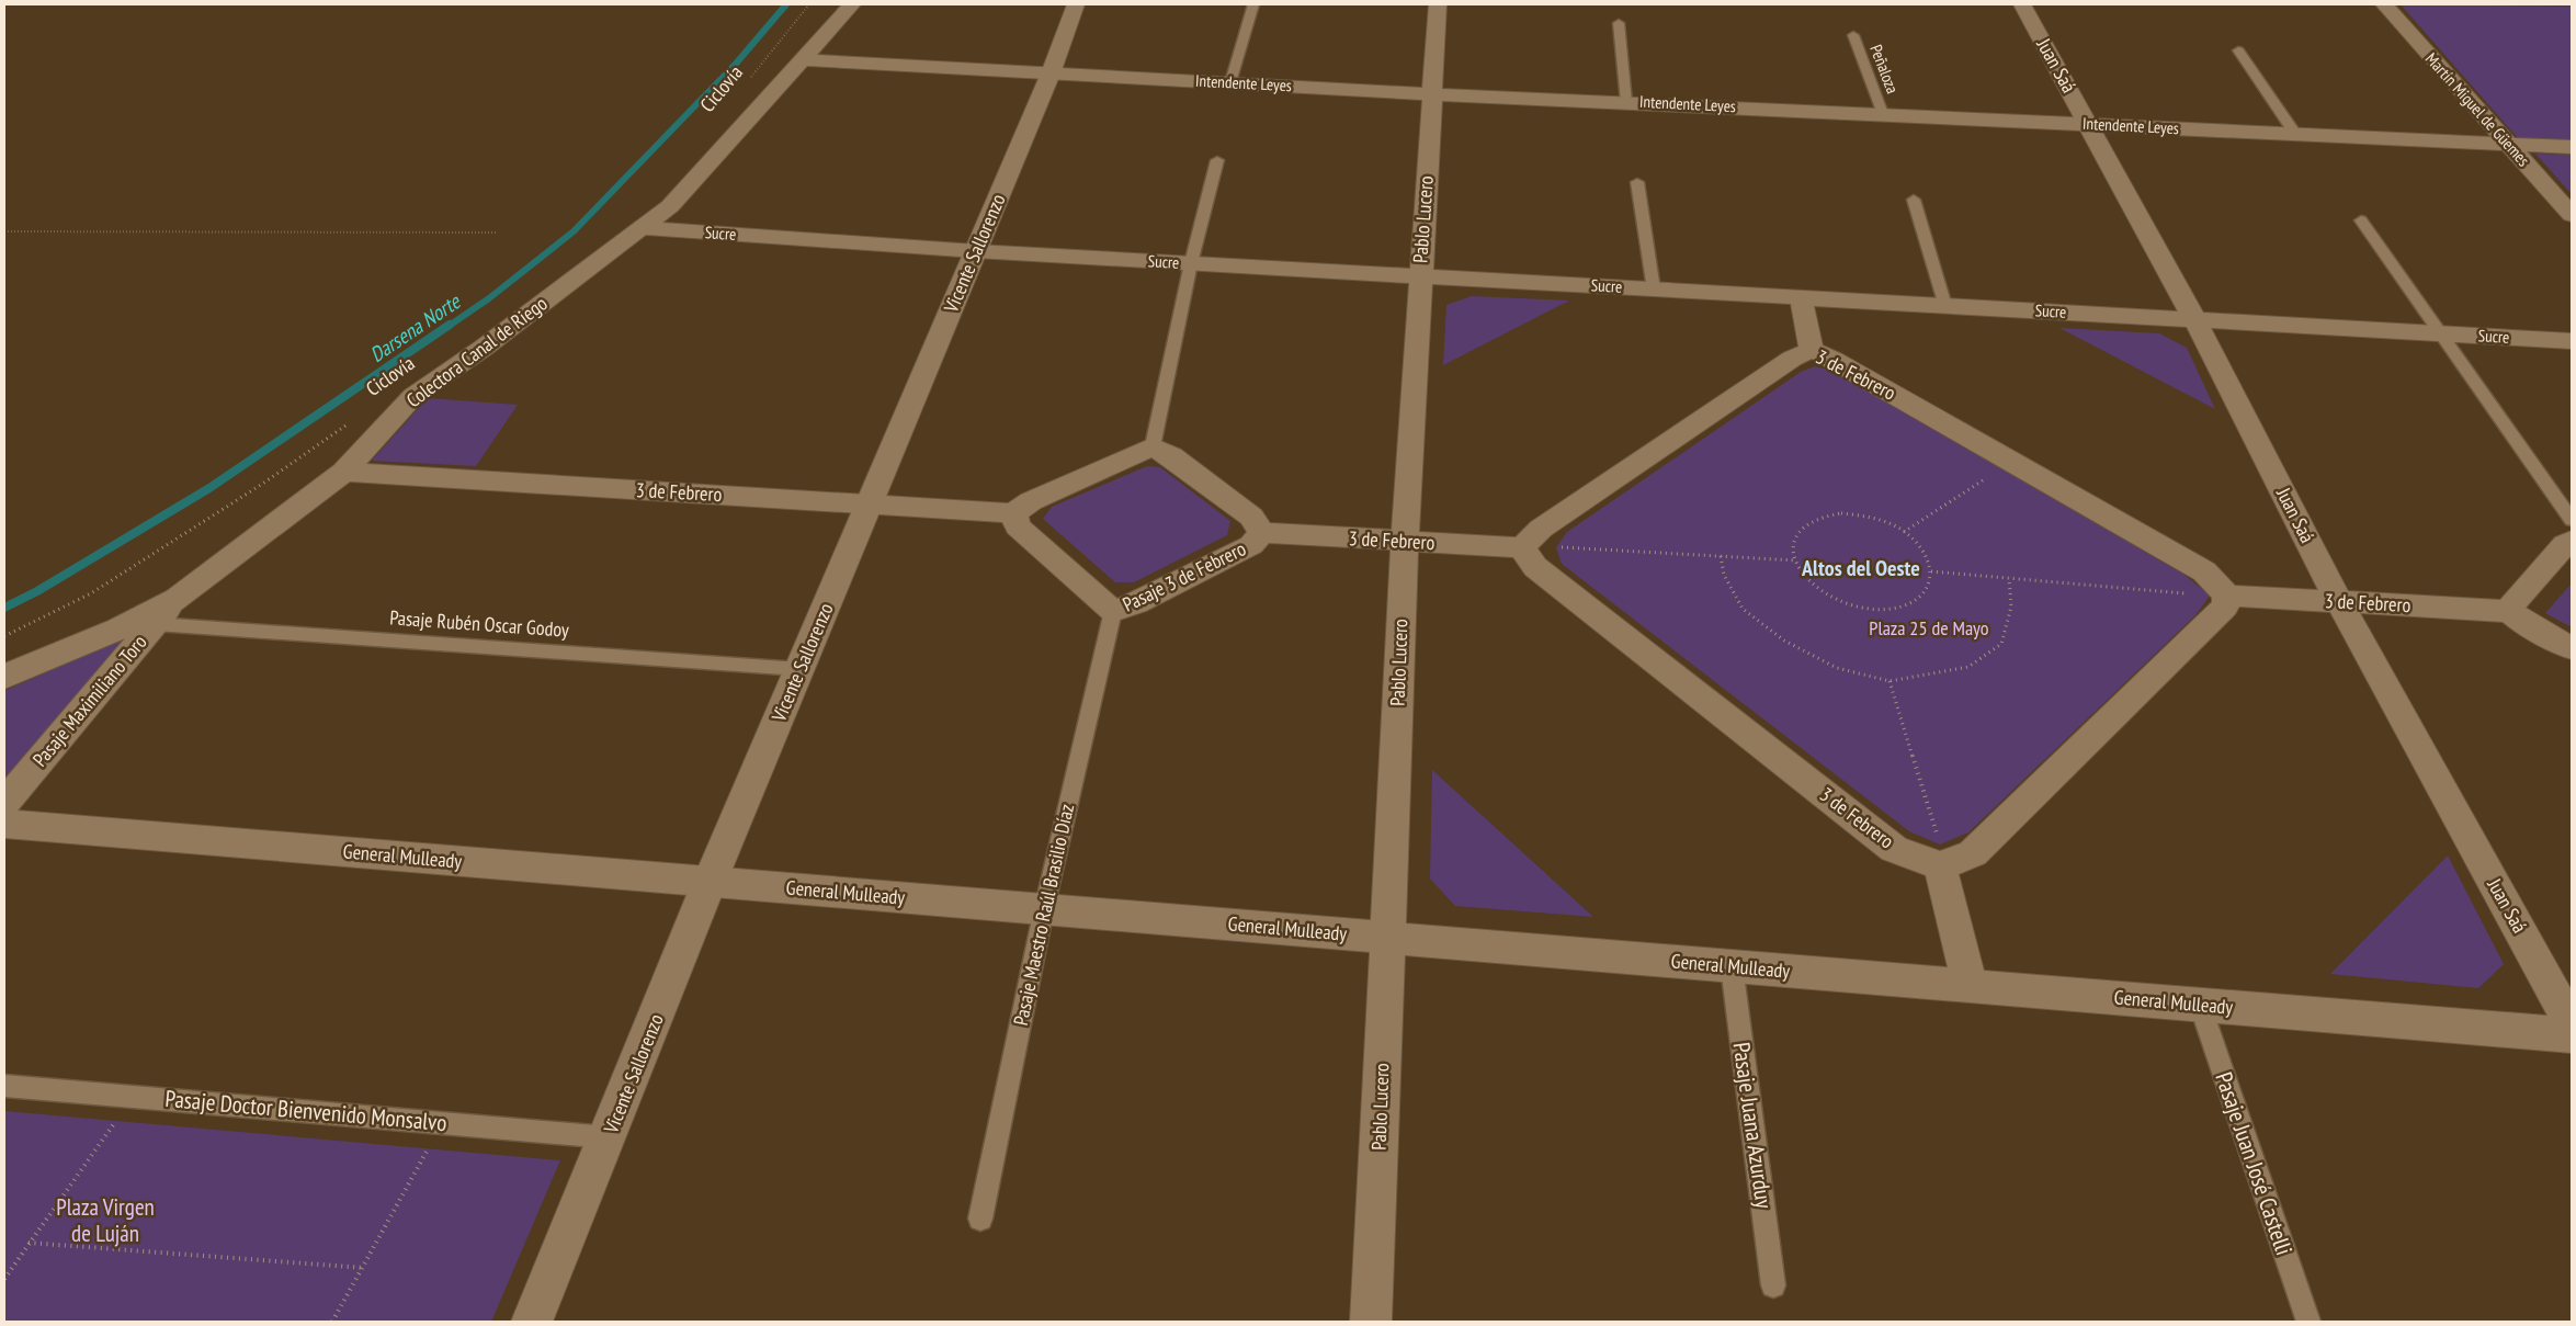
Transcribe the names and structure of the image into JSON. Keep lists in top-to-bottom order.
{
  "streets": {
    "street": [
      "Juan Saá",
      "Intendente Leyes",
      "Martín Miguel de Güemes",
      "Pablo Lucero",
      "Sucre",
      "Vicente Sallorenzo",
      "Colectora Canal de Riego",
      "3 de Febrero",
      "Pasaje 3 de Febrero",
      "Pasaje Maximiliano Toro",
      "General Mulleady"
    ],
    "lane": [
      "Peñaloza",
      "Pasaje Rubén Oscar Godoy",
      "Pasaje Maestro Raúl Brasilio Díaz",
      "Pasaje Doctor Bienvenido Monsalvo",
      "Pasaje Juana Azurduy",
      "Pasaje Juan José Castelli"
    ],
    "path": ["Ciclovía"]
  },
  "crossings": [
    ["Juan Saá", "Intendente Leyes"],
    ["Juan Saá", "Sucre"],
    ["Juan Saá", "3 de Febrero"],
    ["Peñaloza", "Intendente Leyes"],
    ["Intendente Leyes", "Martín Miguel de Güemes"],
    ["Intendente Leyes", "Pablo Lucero"],
    ["Intendente Leyes", "Vicente Sallorenzo"],
    ["Intendente Leyes", "Colectora Canal de Riego"],
    ["Pablo Lucero", "Sucre"],
    ["Pablo Lucero", "3 de Febrero"],
    ["Pablo Lucero", "General Mulleady"],
    ["Sucre", "Vicente Sallorenzo"],
    ["Sucre", "Colectora Canal de Riego"],
    ["Vicente Sallorenzo", "3 de Febrero"],
    ["Vicente Sallorenzo", "Pasaje Rubén Oscar Godoy"],
    ["Vicente Sallorenzo", "General Mulleady"],
    ["Vicente Sallorenzo", "Pasaje Doctor Bienvenido Monsalvo"],
    ["Colectora Canal de Riego", "3 de Febrero"],
    ["Colectora Canal de Riego", "Pasaje Maximiliano Toro"],
    ["3 de Febrero", "Pasaje 3 de Febrero"],
    ["Pasaje 3 de Febrero", "Pasaje Maestro Raúl Brasilio Díaz"],
    ["Pasaje Rubén Oscar Godoy", "Pasaje Maximiliano Toro"],
    ["General Mulleady", "Pasaje Maestro Raúl Brasilio Díaz"],
    ["General Mulleady", "Pasaje Juana Azurduy"],
    ["General Mulleady", "Pasaje Juan José Castelli"]
  ],
  "districts": ["Altos del Oeste"],
  "water": ["Darsena Norte"],
  "parks": ["Plaza 25 de Mayo", "Plaza Virgen de Luján"]
}
